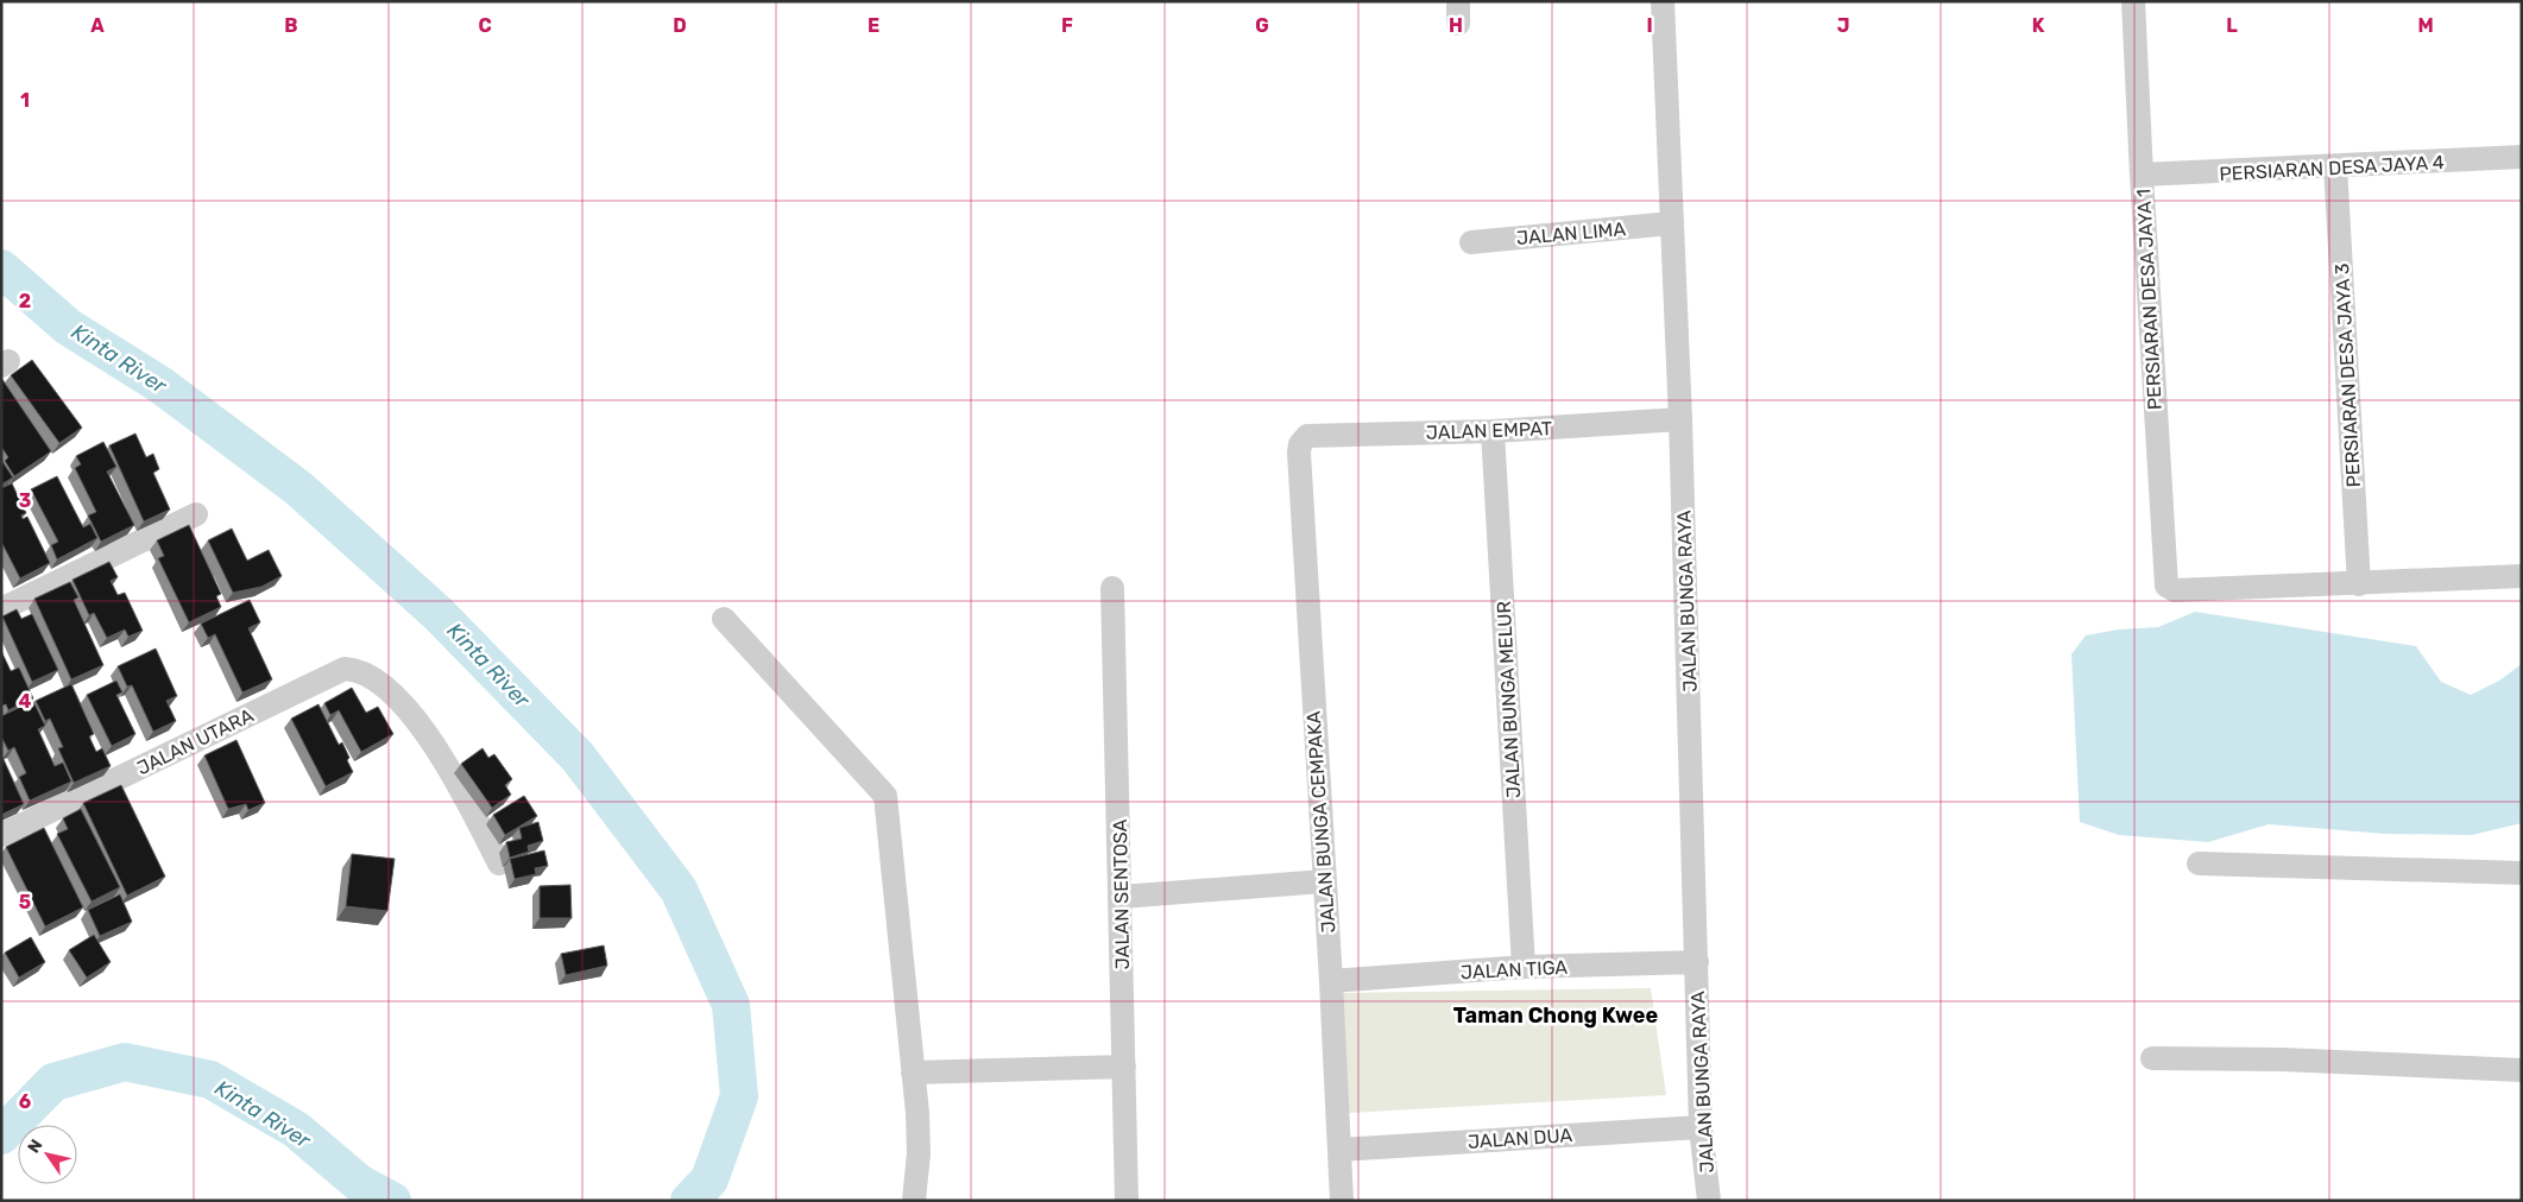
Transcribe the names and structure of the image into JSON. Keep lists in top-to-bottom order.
{
  "streets": {
    "street": [
      "PERSIARAN DESA JAYA 4",
      "JALAN LIMA",
      "PERSIARAN DESA JAYA 1",
      "PERSIARAN DESA JAYA 3",
      "JALAN EMPAT",
      "JALAN BUNGA RAYA",
      "JALAN BUNGA MELUR",
      "JALAN UTARA",
      "JALAN BUNGA CEMPAKA",
      "JALAN SENTOSA",
      "JALAN TIGA",
      "JALAN DUA"
    ]
  },
  "crossings": [
    ["PERSIARAN DESA JAYA 4", "PERSIARAN DESA JAYA 1"],
    ["PERSIARAN DESA JAYA 4", "PERSIARAN DESA JAYA 3"],
    ["JALAN LIMA", "JALAN BUNGA RAYA"],
    ["PERSIARAN DESA JAYA 1", "PERSIARAN DESA JAYA 3"],
    ["JALAN EMPAT", "JALAN BUNGA RAYA"],
    ["JALAN EMPAT", "JALAN BUNGA MELUR"],
    ["JALAN EMPAT", "JALAN BUNGA CEMPAKA"],
    ["JALAN BUNGA RAYA", "JALAN TIGA"],
    ["JALAN BUNGA RAYA", "JALAN DUA"],
    ["JALAN BUNGA MELUR", "JALAN TIGA"],
    ["JALAN BUNGA CEMPAKA", "JALAN TIGA"],
    ["JALAN BUNGA CEMPAKA", "JALAN DUA"]
  ],
  "districts": ["Taman Chong Kwee"],
  "water": ["Kinta River"],
  "north": "top left",
  "grid": {
    "columns": [
      "A",
      "B",
      "C",
      "D",
      "E",
      "F",
      "G",
      "H",
      "I",
      "J",
      "K",
      "L",
      "M"
    ],
    "rows": [
      "1",
      "2",
      "3",
      "4",
      "5",
      "6"
    ]
  }
}
